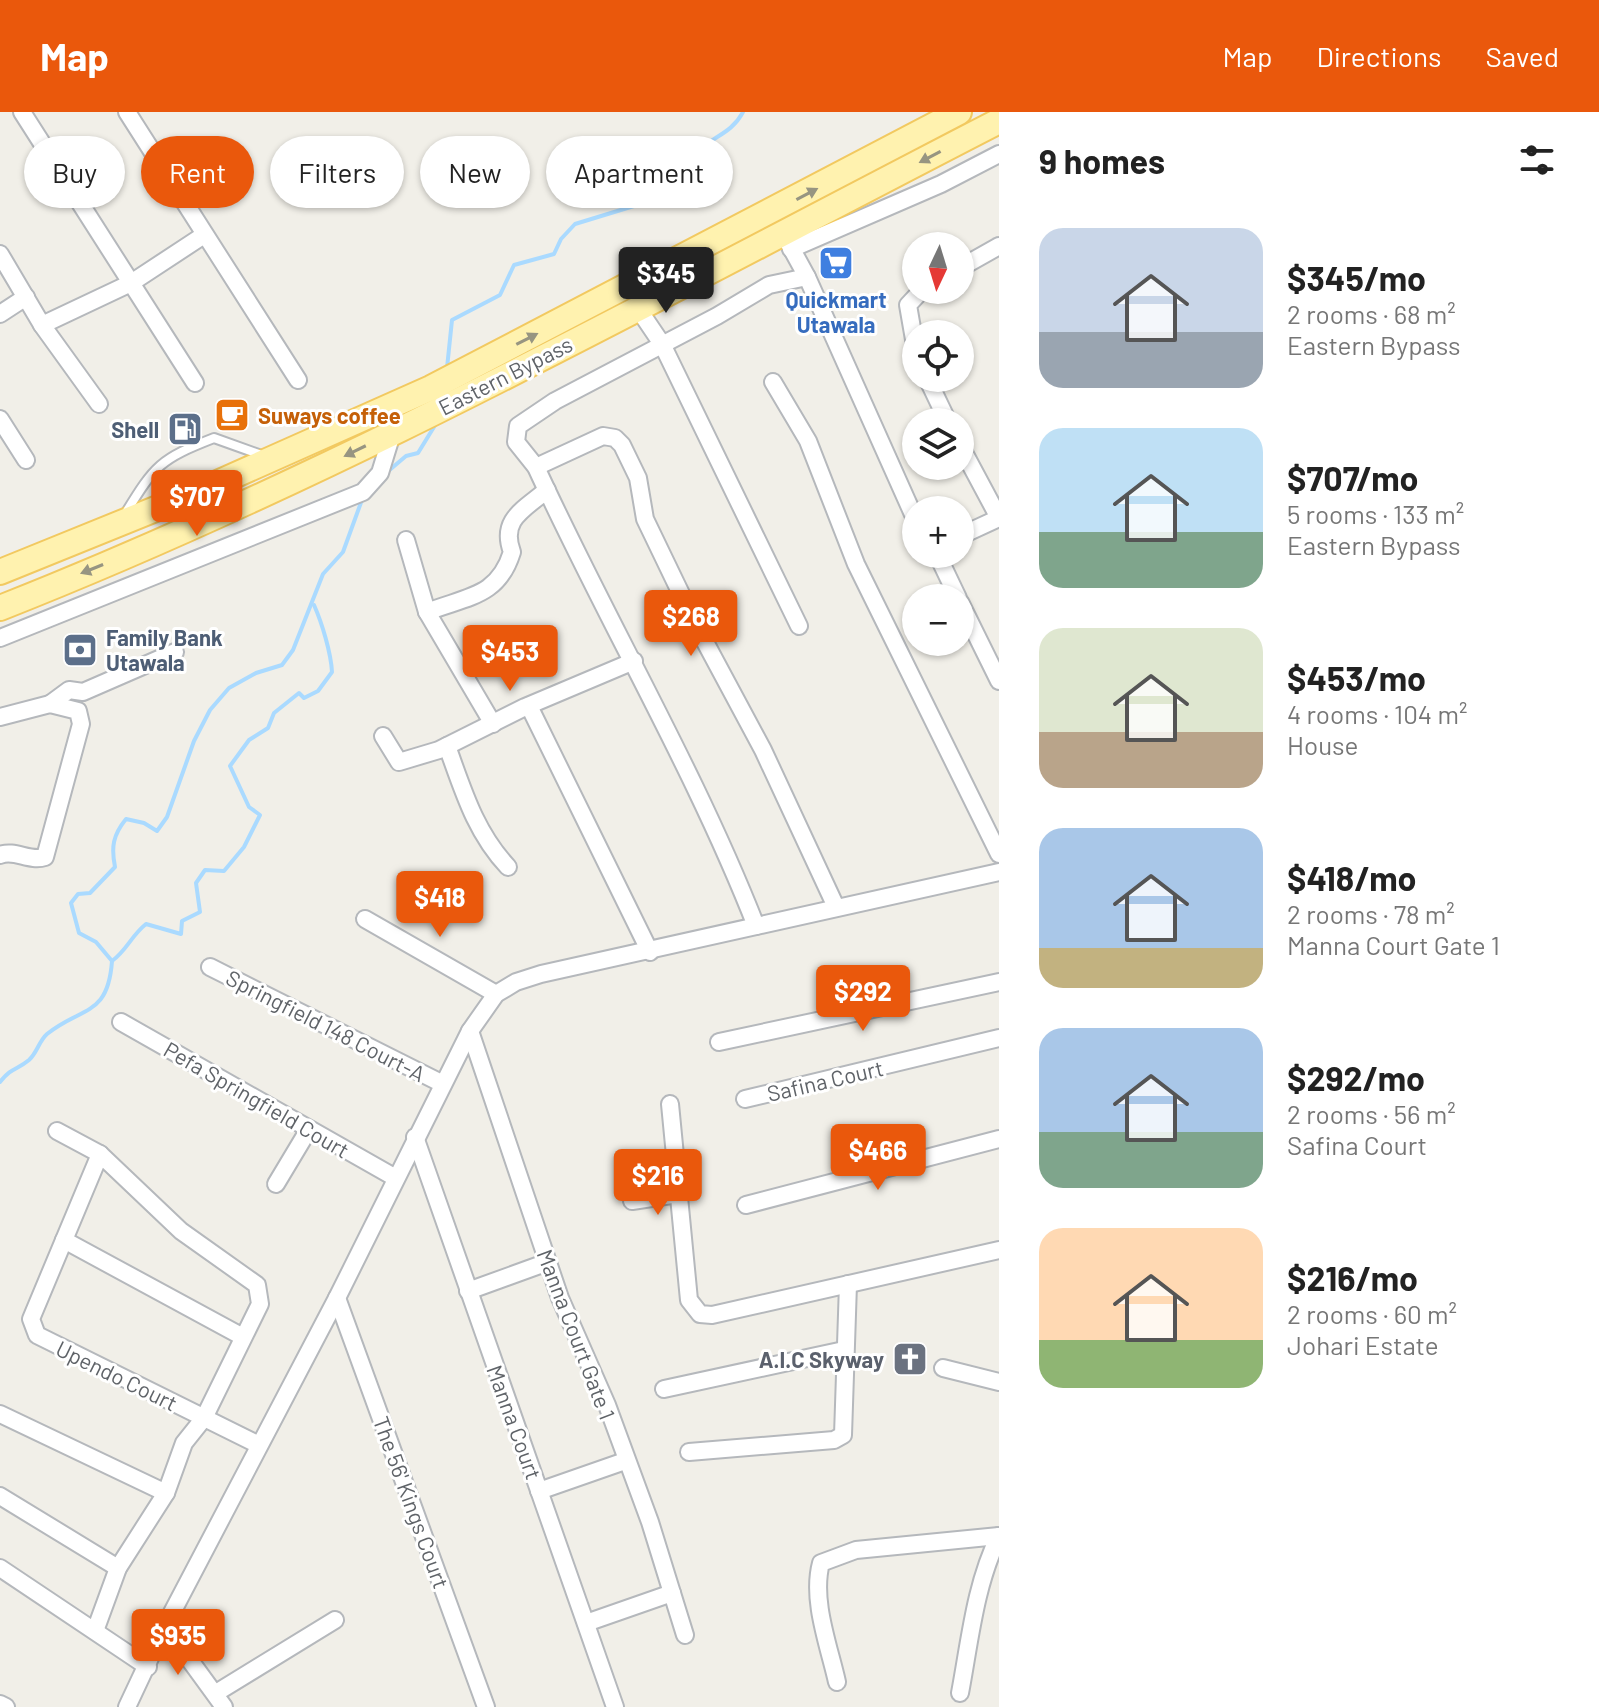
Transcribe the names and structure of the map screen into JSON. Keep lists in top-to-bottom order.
{
  "streets": {
    "main road": ["Eastern Bypass"],
    "street": [
      "Springfield 148 Court-A",
      "Safina Court",
      "Pefa Springfield Court",
      "Manna Court Gate 1",
      "Upendo Court",
      "Manna Court",
      "The 56' Kings Court"
    ]
  },
  "places": {
    "supermarket": ["Quickmart Utawala"],
    "cafe": ["Suways coffee"],
    "fuel station": ["Shell"],
    "bank": ["Family Bank Utawala"],
    "church": ["A.I.C Skyway"]
  },
  "north": "bottom",
  "page": {
    "header": "Map",
    "nav": ["Map", "Directions", "Saved"],
    "heading": "9 homes",
    "chip": [
      "Buy",
      "Rent",
      "Filters",
      "New",
      "Apartment"
    ],
    "list": [
      {
        "name": "$345/mo",
        "note": "2 rooms · 68 m² · Eastern Bypass"
      },
      {
        "name": "$707/mo",
        "note": "5 rooms · 133 m² · Eastern Bypass"
      },
      {
        "name": "$453/mo",
        "note": "4 rooms · 104 m² · House"
      },
      {
        "name": "$418/mo",
        "note": "2 rooms · 78 m² · Manna Court Gate 1"
      },
      {
        "name": "$292/mo",
        "note": "2 rooms · 56 m² · Safina Court"
      },
      {
        "name": "$216/mo",
        "note": "2 rooms · 60 m² · Johari Estate"
      }
    ],
    "map_buttons": ["+", "−"],
    "price": [
      "$345",
      "$707",
      "$268",
      "$453",
      "$418",
      "$292",
      "$466",
      "$216",
      "$935"
    ]
  }
}
